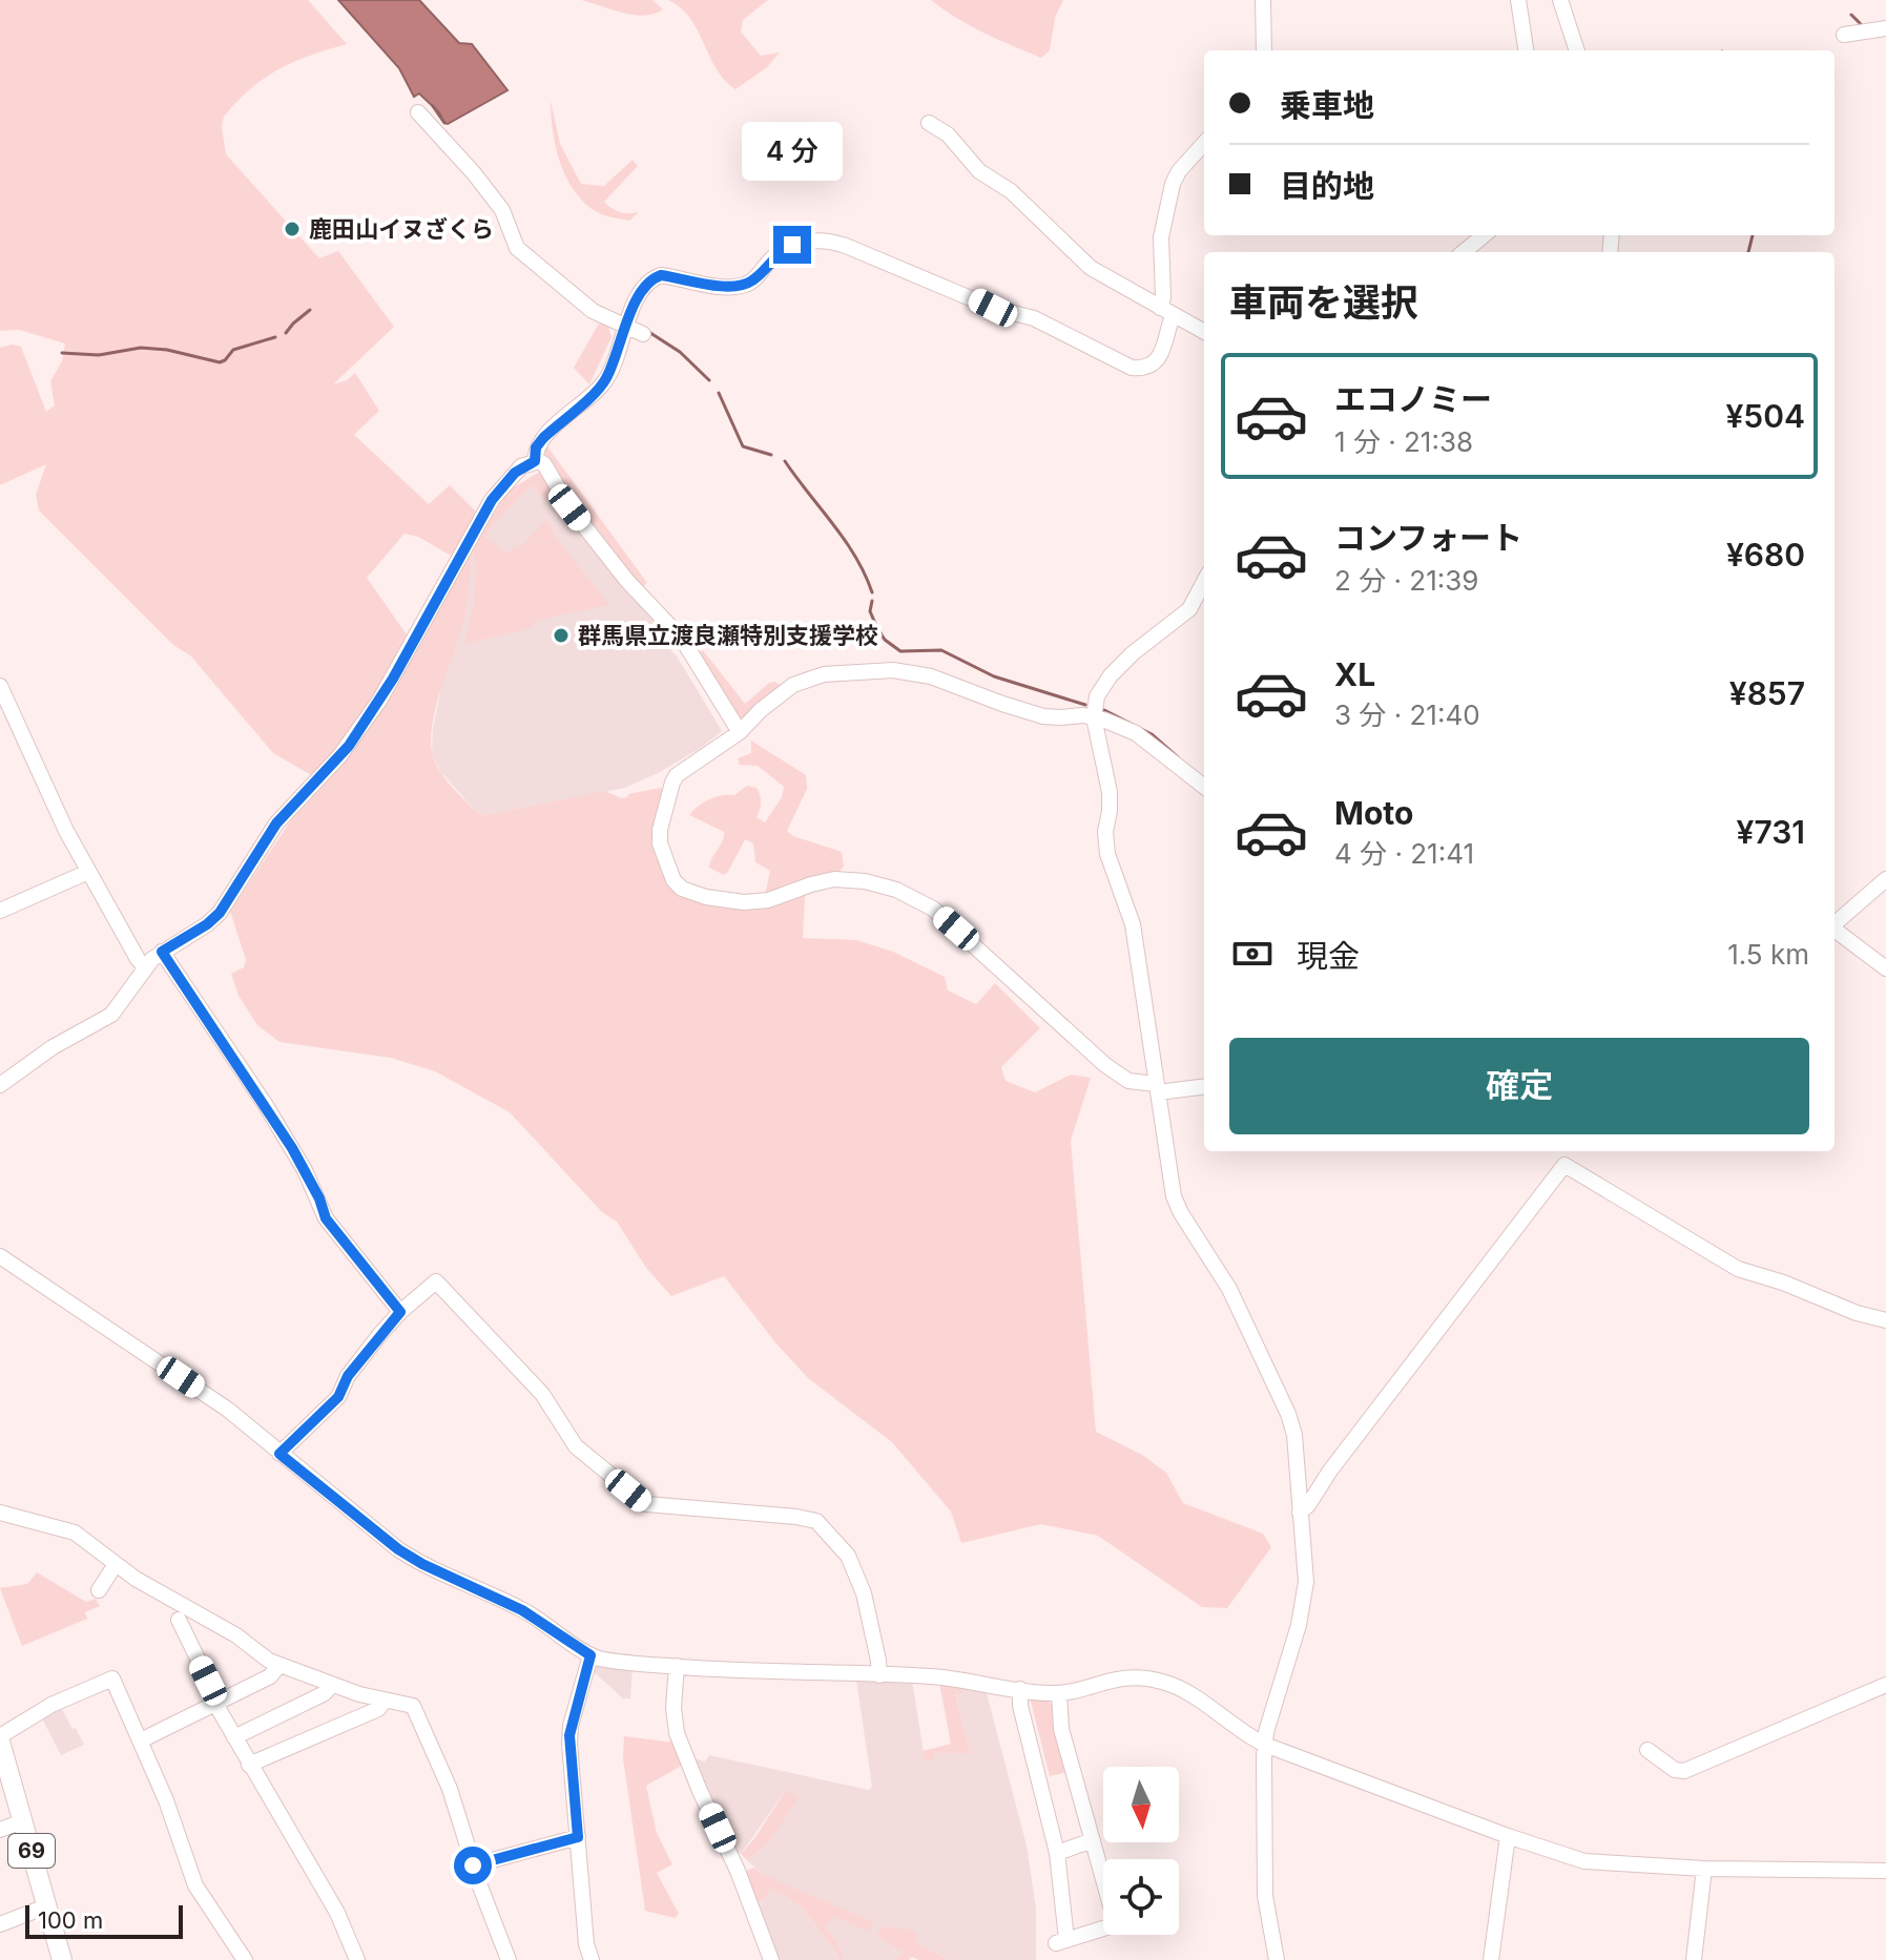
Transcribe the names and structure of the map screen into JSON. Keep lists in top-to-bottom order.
{
  "streets": {
    "main road": ["69"]
  },
  "places": ["鹿田山イヌざくら", "群馬県立渡良瀬特別支援学校"],
  "scale_bar": "100 m",
  "north": "bottom",
  "page": {
    "banner": ["乗車地", "目的地"],
    "bubble": "4 分",
    "heading": "車両を選択",
    "list": [
      {
        "name": "エコノミー",
        "note": "1 分 · 21:38",
        "value": "¥504"
      },
      {
        "name": "コンフォート",
        "note": "2 分 · 21:39",
        "value": "¥680"
      },
      {
        "name": "XL",
        "note": "3 分 · 21:40",
        "value": "¥857"
      },
      {
        "name": "Moto",
        "note": "4 分 · 21:41",
        "value": "¥731"
      }
    ],
    "pay": ["現金", "1.5 km"],
    "buttons": "確定",
    "scale": "100 m"
  }
}
